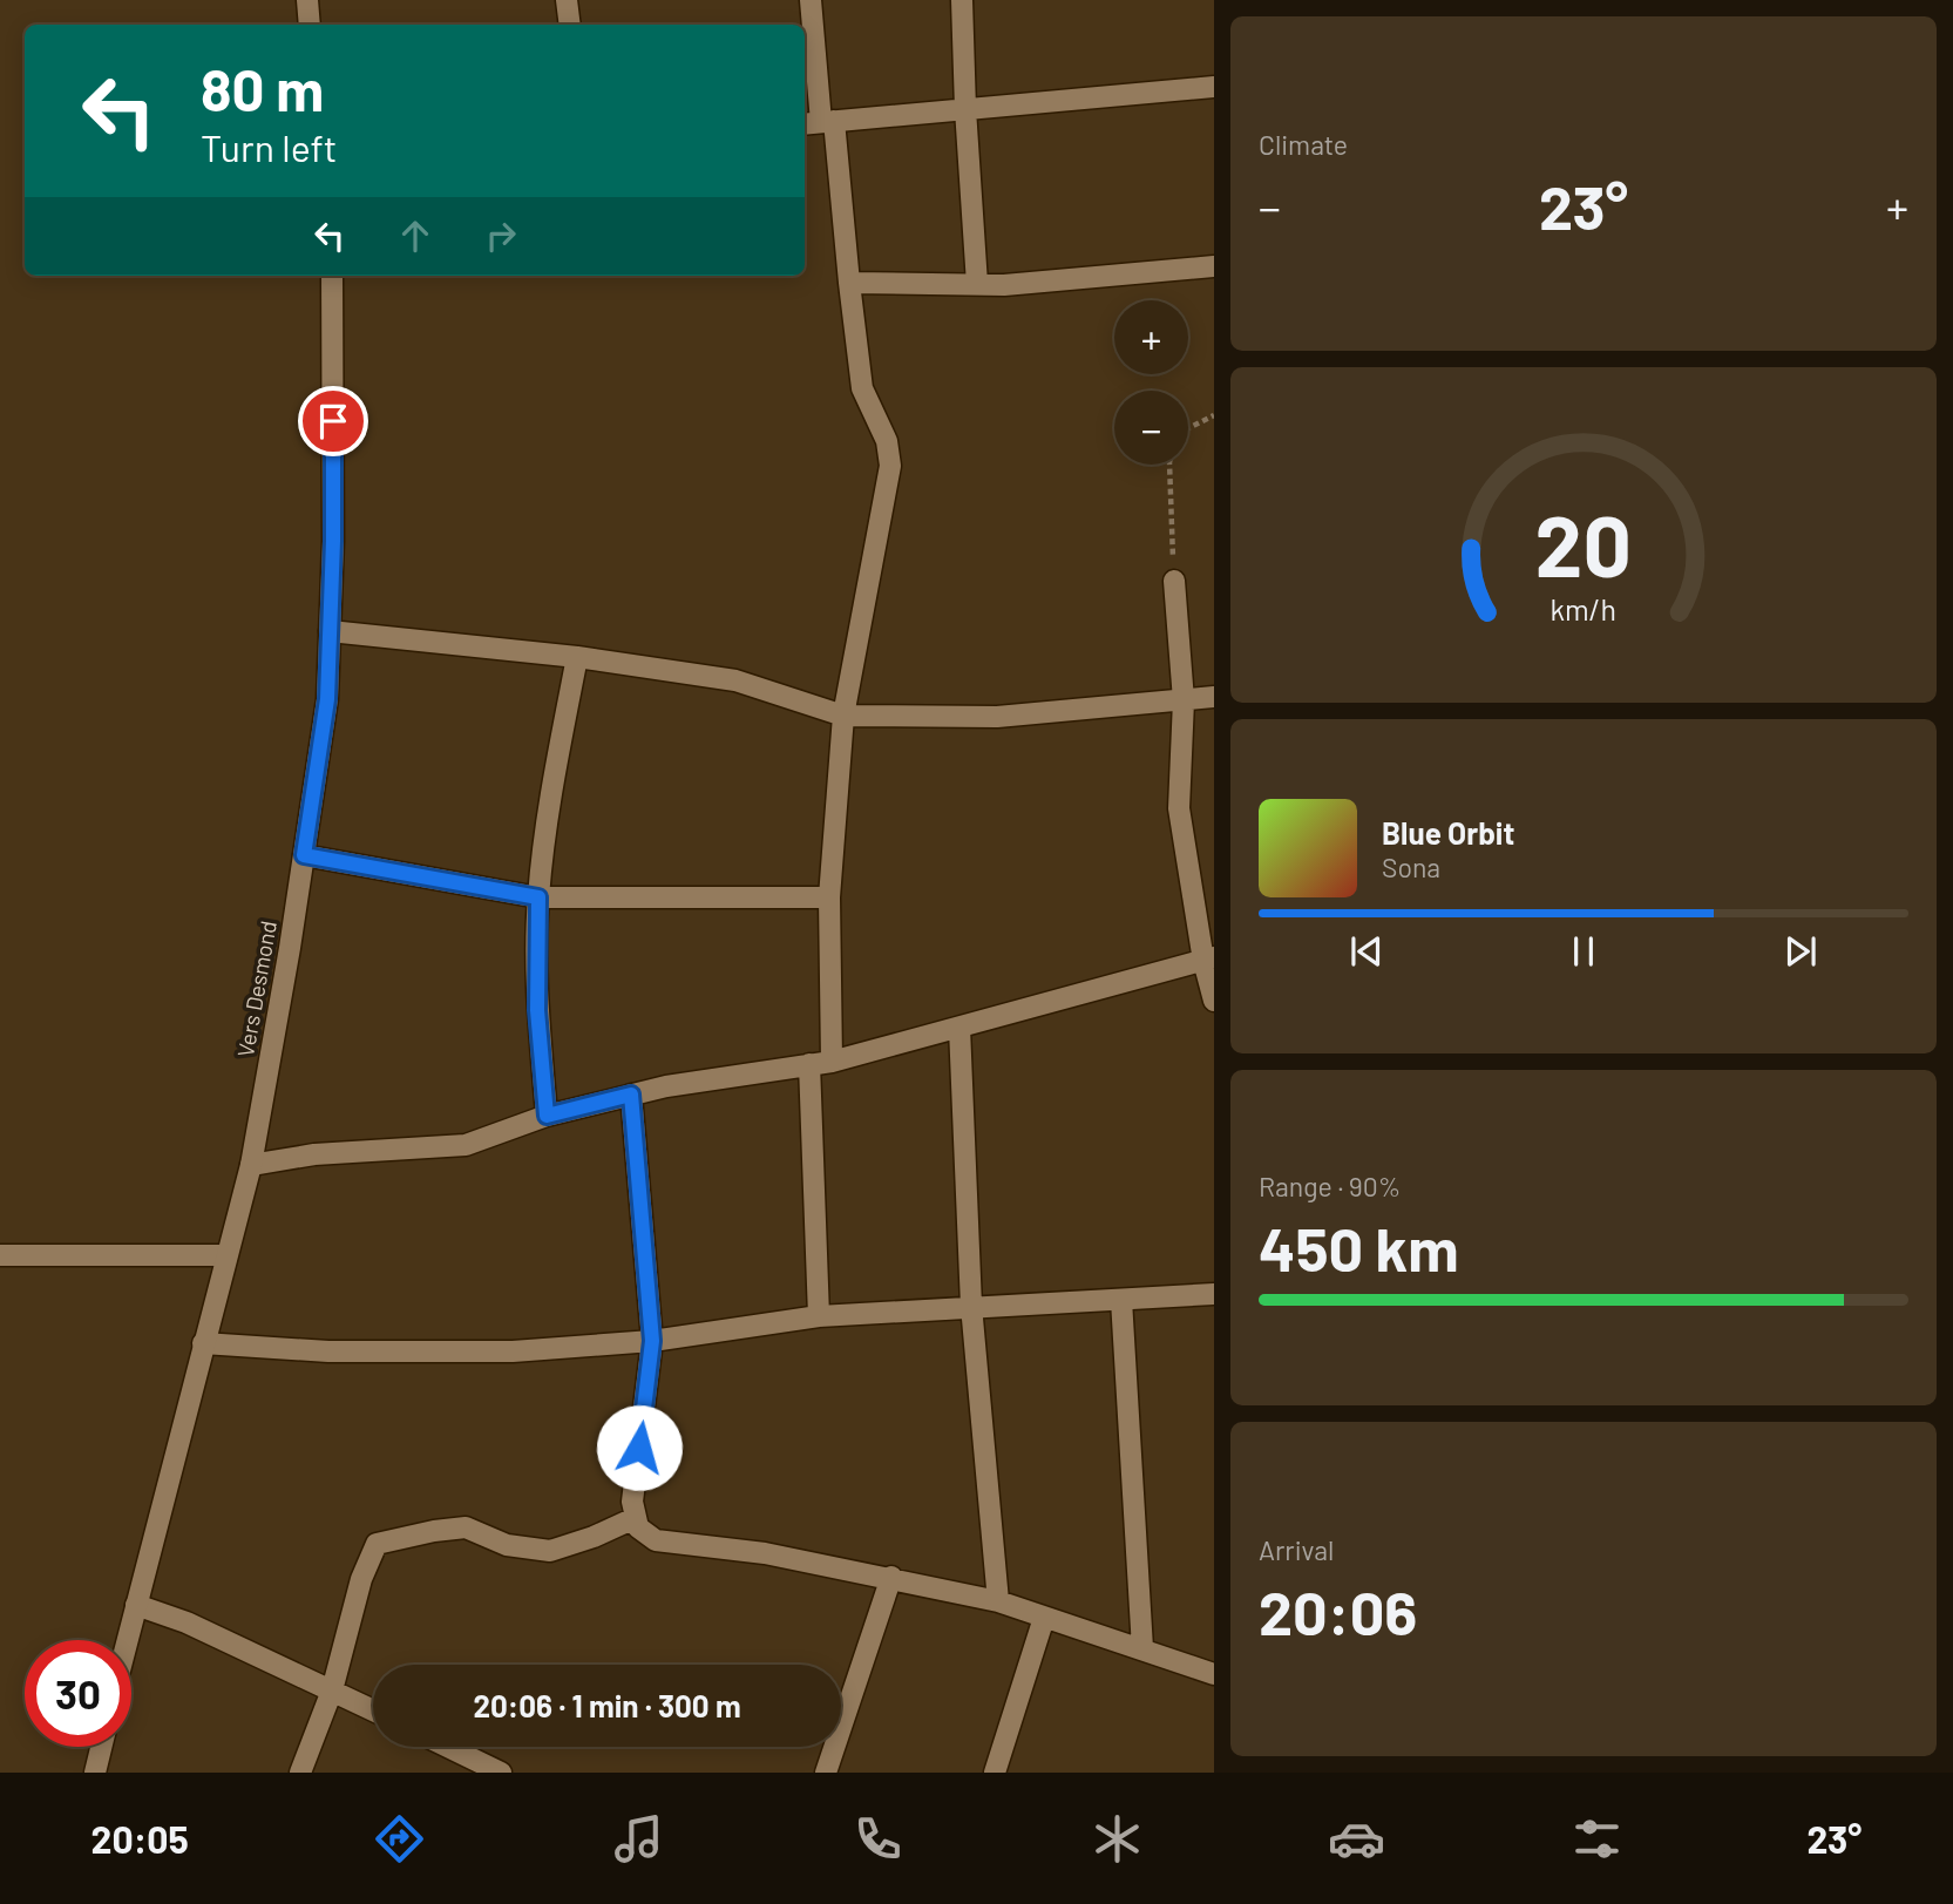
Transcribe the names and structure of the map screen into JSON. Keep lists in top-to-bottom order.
{
  "streets": {
    "street": ["Vers Desmond"]
  },
  "page": {
    "tile": [
      "Climate",
      ["Range · 90%", "450 km"],
      ["Arrival", "20:06"]
    ],
    "turn": ["80 m", "Turn left"],
    "heat": ["−", "23°", "+"],
    "map_buttons": ["+", "−"],
    "song": ["Blue Orbit", "Sona"],
    "limit": "30",
    "trip": "20:06 · 1 min · 300 m",
    "tabs": ["20:05", "23°"],
    "gauge": ["20", "km/h"]
  }
}
